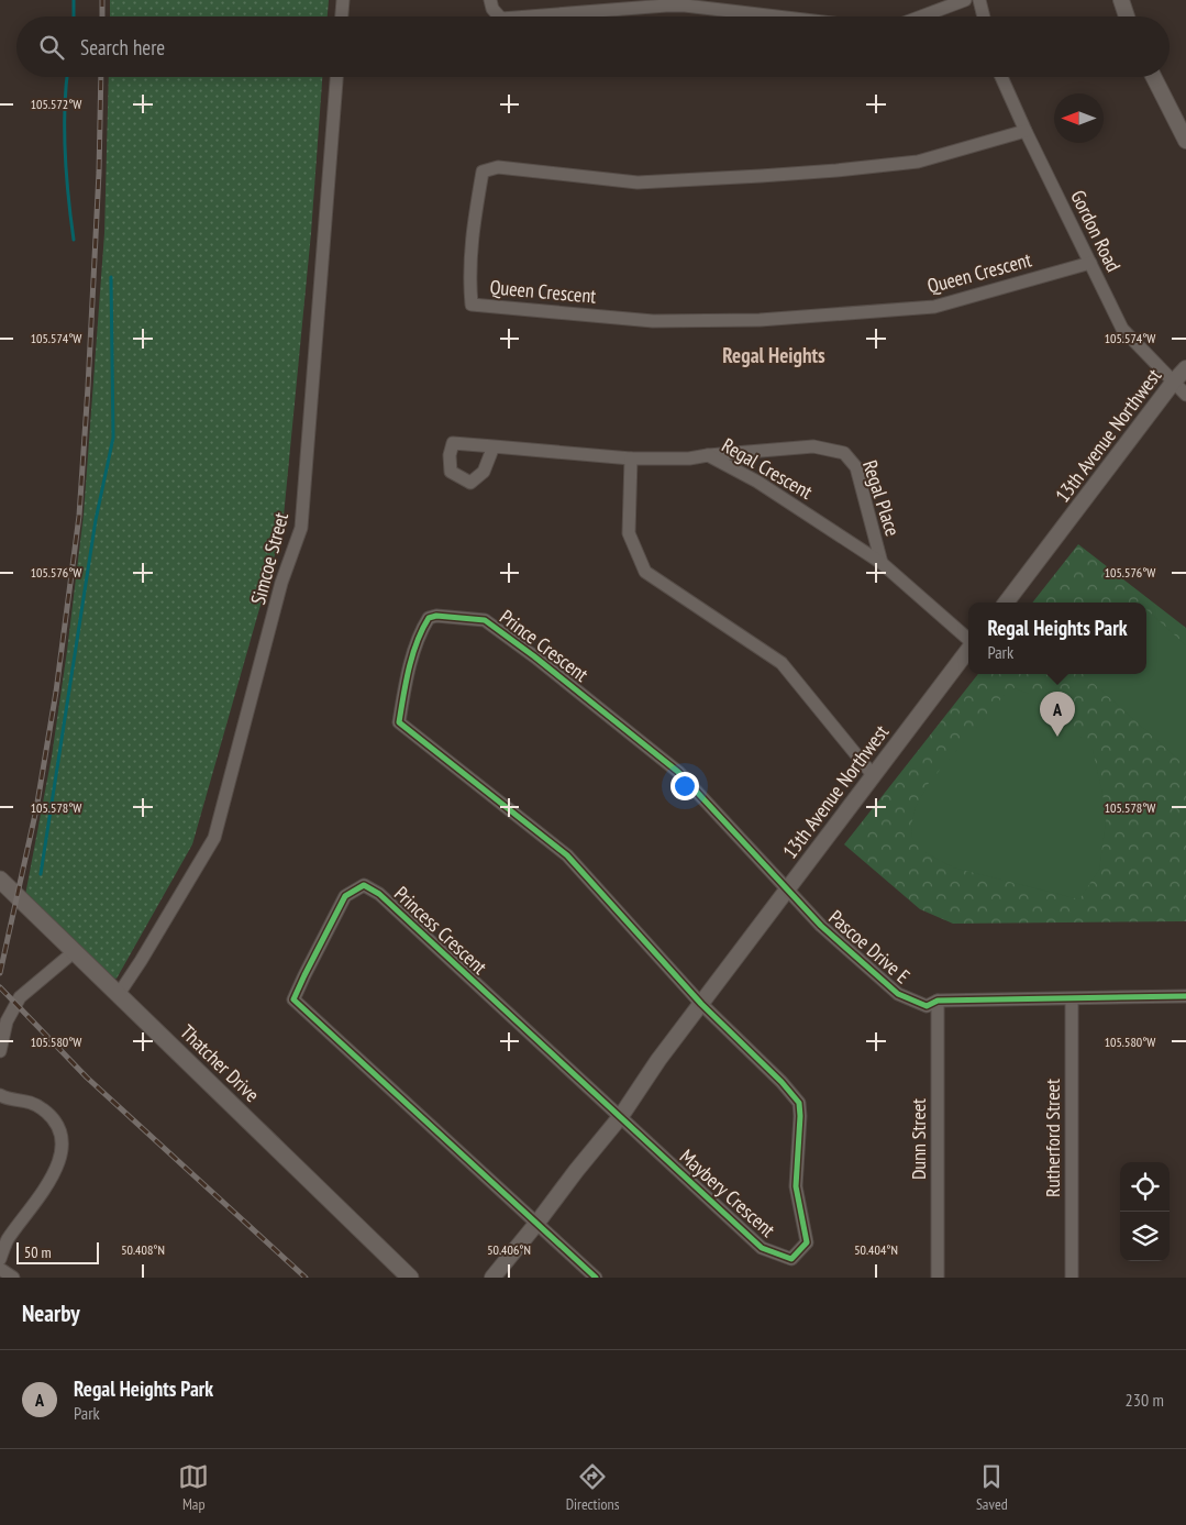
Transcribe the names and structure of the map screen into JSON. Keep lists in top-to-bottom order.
{
  "streets": {
    "main road": ["Thatcher Drive"],
    "street": [
      "Gordon Road",
      "Queen Crescent",
      "13th Avenue Northwest",
      "Regal Crescent",
      "Regal Place",
      "Simcoe Street",
      "Prince Crescent",
      "Princess Crescent",
      "Pascoe Drive E",
      "Rutherford Street",
      "Dunn Street",
      "Maybery Crescent"
    ]
  },
  "crossings": [
    ["Gordon Road", "Queen Crescent"],
    ["Gordon Road", "13th Avenue Northwest"],
    ["13th Avenue Northwest", "Prince Crescent"],
    ["13th Avenue Northwest", "Princess Crescent"],
    ["13th Avenue Northwest", "Pascoe Drive E"],
    ["13th Avenue Northwest", "Maybery Crescent"],
    ["Regal Crescent", "Regal Place"],
    ["Simcoe Street", "Thatcher Drive"],
    ["Prince Crescent", "Pascoe Drive E"],
    ["Prince Crescent", "Maybery Crescent"],
    ["Princess Crescent", "Maybery Crescent"],
    ["Pascoe Drive E", "Rutherford Street"],
    ["Pascoe Drive E", "Dunn Street"]
  ],
  "districts": ["Regal Heights"],
  "scale_bar": "50 m",
  "north": "left",
  "page": {
    "search": "Search here",
    "popup": ["Regal Heights Park", "Park"],
    "pins": "A",
    "scale": "50 m",
    "heading": "Nearby",
    "list": [
      {
        "mark": "A",
        "name": "Regal Heights Park",
        "note": "Park",
        "value": "230 m"
      }
    ],
    "nav": ["Map", "Directions", "Saved"]
  },
  "coordinates": [
    "105.572°W",
    "105.574°W",
    "105.576°W",
    "105.578°W",
    "105.580°W",
    "50.408°N",
    "50.406°N",
    "50.404°N"
  ]
}
